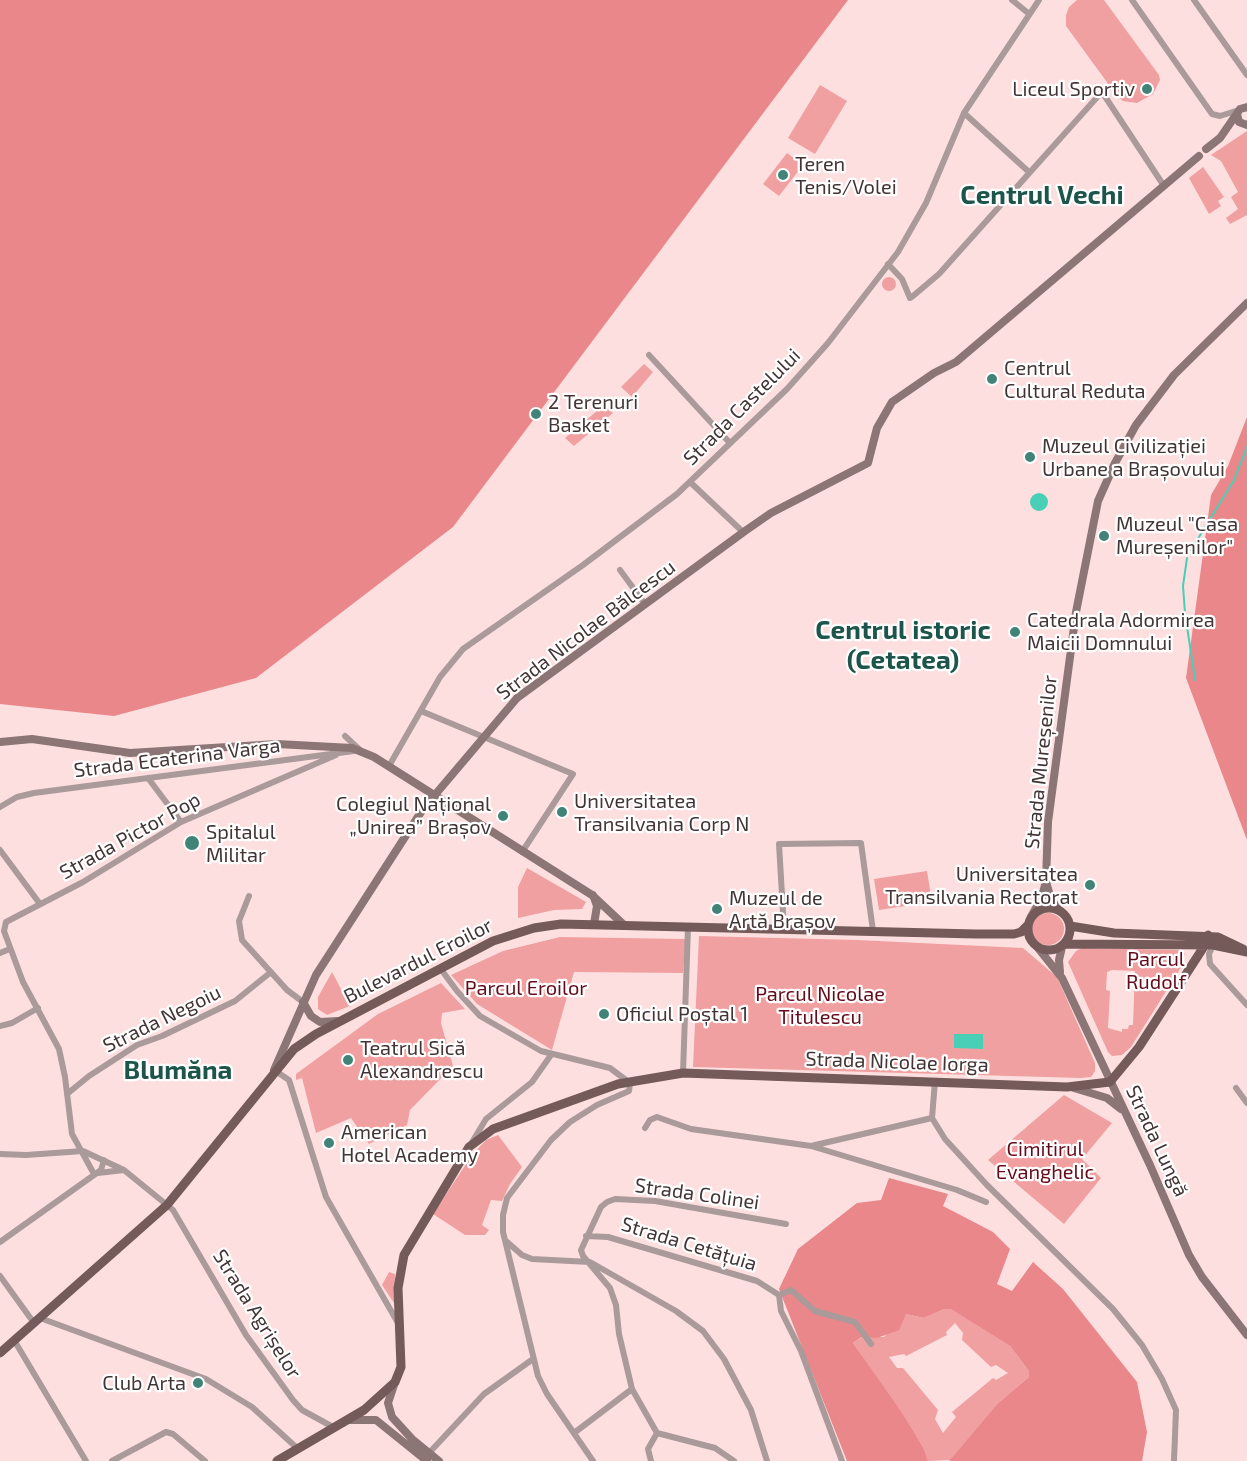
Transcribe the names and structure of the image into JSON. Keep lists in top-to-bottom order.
{
  "streets": {
    "main road": ["Bulevardul Eroilor", "Strada Nicolae Iorga", "Strada Lungă"],
    "street": [
      "Strada Castelului",
      "Strada Nicolae Bălcescu",
      "Strada Ecaterina Varga",
      "Strada Mureșenilor",
      "Strada Pictor Pop",
      "Strada Negoiu",
      "Strada Colinei",
      "Strada Cetățuia",
      "Strada Agrișelor"
    ]
  },
  "crossings": [
    ["Strada Nicolae Bălcescu", "Bulevardul Eroilor"],
    ["Strada Ecaterina Varga", "Strada Pictor Pop"],
    ["Strada Mureșenilor", "Bulevardul Eroilor"],
    ["Bulevardul Eroilor", "Strada Agrișelor"],
    ["Strada Nicolae Iorga", "Strada Lungă"],
    ["Strada Colinei", "Strada Cetățuia"]
  ],
  "districts": ["Centrul Vechi", "Centrul istoric (Cetatea)", "Blumăna"],
  "parks": [
    "Parcul Rudolf",
    "Parcul Eroilor",
    "Parcul Nicolae Titulescu",
    "Cimitirul Evanghelic"
  ],
  "places": [
    "Liceul Sportiv",
    "Teren Tenis/Volei",
    "Centrul Cultural Reduta",
    "2 Terenuri Basket",
    "Muzeul Civilizației Urbane a Brașovului",
    "Muzeul \"Casa Mureșenilor\"",
    "Catedrala Adormirea Maicii Domnului",
    "Universitatea Transilvania Corp N",
    "Colegiul Național „Unirea” Brașov",
    "Spitalul Militar",
    "Universitatea Transilvania Rectorat",
    "Muzeul de Artă Brașov",
    "Oficiul Poștal 1",
    "Teatrul Sică Alexandrescu",
    "American Hotel Academy",
    "Club Arta"
  ]
}
